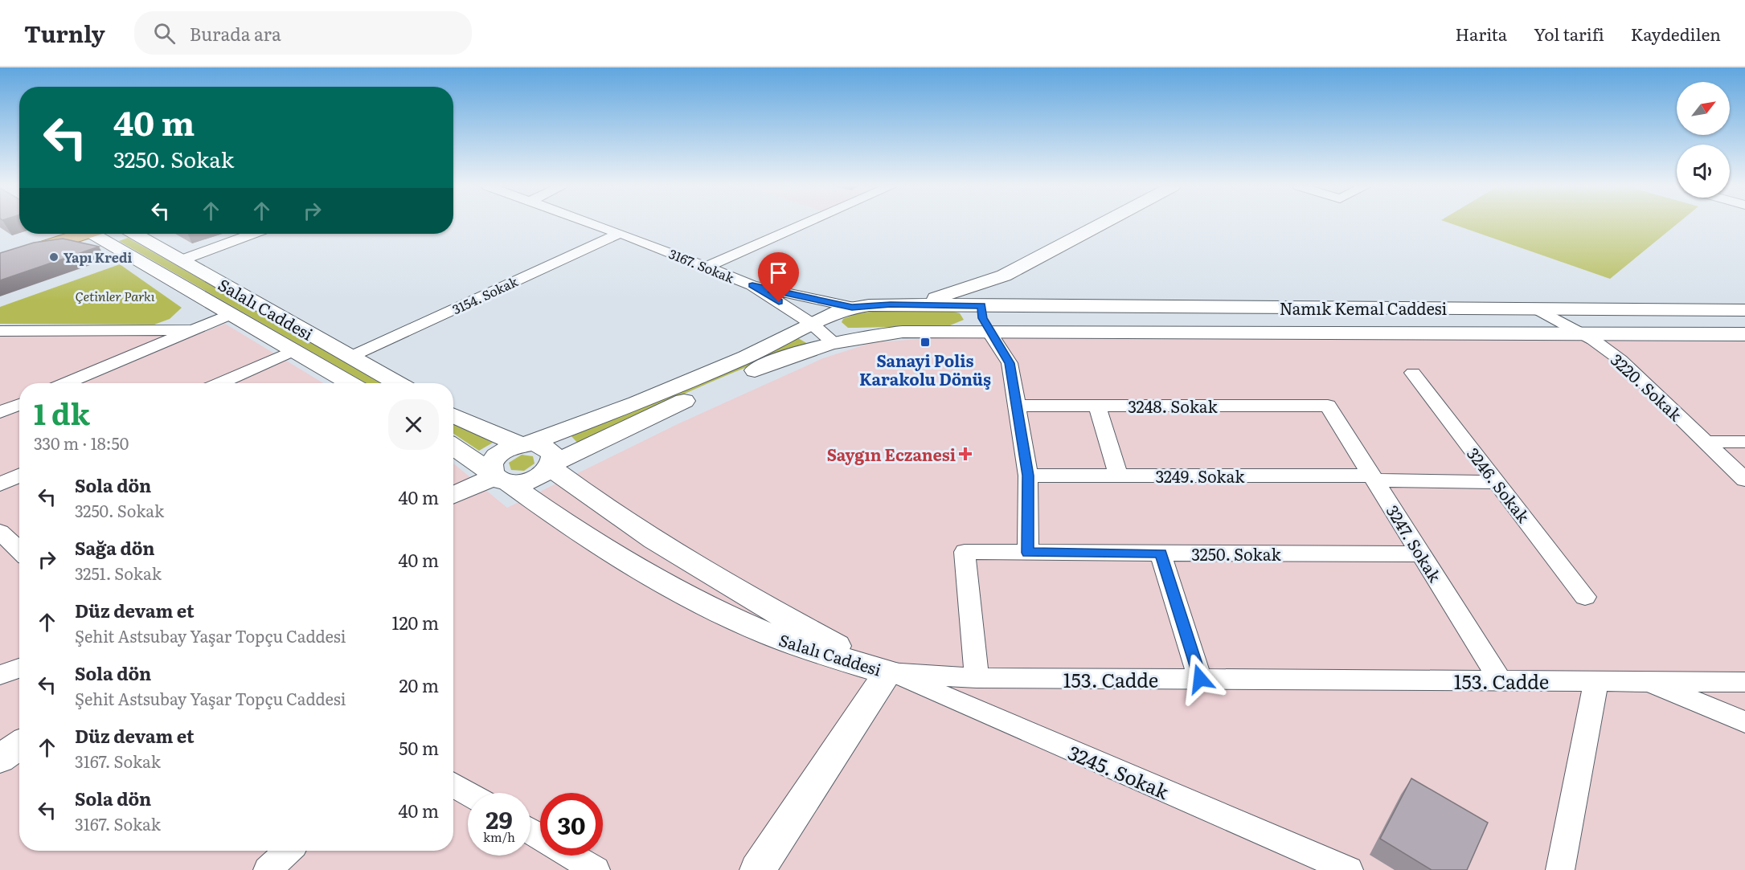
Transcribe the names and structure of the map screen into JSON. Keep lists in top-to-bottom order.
{
  "streets": {
    "street": [
      "3167. Sokak",
      "3154. Sokak",
      "Namık Kemal Caddesi",
      "Salalı Caddesi",
      "3220. Sokak",
      "3248. Sokak",
      "3249. Sokak",
      "3246. Sokak",
      "3247. Sokak",
      "3250. Sokak",
      "153. Cadde",
      "3245. Sokak"
    ]
  },
  "crossings": [
    ["3167. Sokak", "3154. Sokak"],
    ["3167. Sokak", "Namık Kemal Caddesi"],
    ["3154. Sokak", "Salalı Caddesi"],
    ["Namık Kemal Caddesi", "Salalı Caddesi"],
    ["Namık Kemal Caddesi", "3220. Sokak"],
    ["Salalı Caddesi", "153. Cadde"],
    ["Salalı Caddesi", "3245. Sokak"],
    ["3248. Sokak", "3247. Sokak"],
    ["3249. Sokak", "3246. Sokak"],
    ["3249. Sokak", "3247. Sokak"],
    ["3247. Sokak", "3250. Sokak"],
    ["3247. Sokak", "153. Cadde"],
    ["3250. Sokak", "153. Cadde"],
    ["153. Cadde", "3245. Sokak"]
  ],
  "parks": ["Çetinler Parkı"],
  "places": {
    "other": ["Yapı Kredi"],
    "transit": ["Sanayi Polis Karakolu Dönüş"],
    "health": ["Saygın Eczanesi"]
  },
  "north": "top right",
  "page": {
    "header": "Turnly",
    "search": "Burada ara",
    "nav": ["Harita", "Yol tarifi", "Kaydedilen"],
    "turn": ["40 m", "3250. Sokak"],
    "heading": ["1 dk", "330 m · 18:50"],
    "list": [
      {
        "name": "Sola dön",
        "note": "3250. Sokak",
        "value": "40 m"
      },
      {
        "name": "Sağa dön",
        "note": "3251. Sokak",
        "value": "40 m"
      },
      {
        "name": "Düz devam et",
        "note": "Şehit Astsubay Yaşar Topçu Caddesi",
        "value": "120 m"
      },
      {
        "name": "Sola dön",
        "note": "Şehit Astsubay Yaşar Topçu Caddesi",
        "value": "20 m"
      },
      {
        "name": "Düz devam et",
        "note": "3167. Sokak",
        "value": "50 m"
      },
      {
        "name": "Sola dön",
        "note": "3167. Sokak",
        "value": "40 m"
      }
    ],
    "speed": "29 km/h",
    "limit": "30"
  }
}
